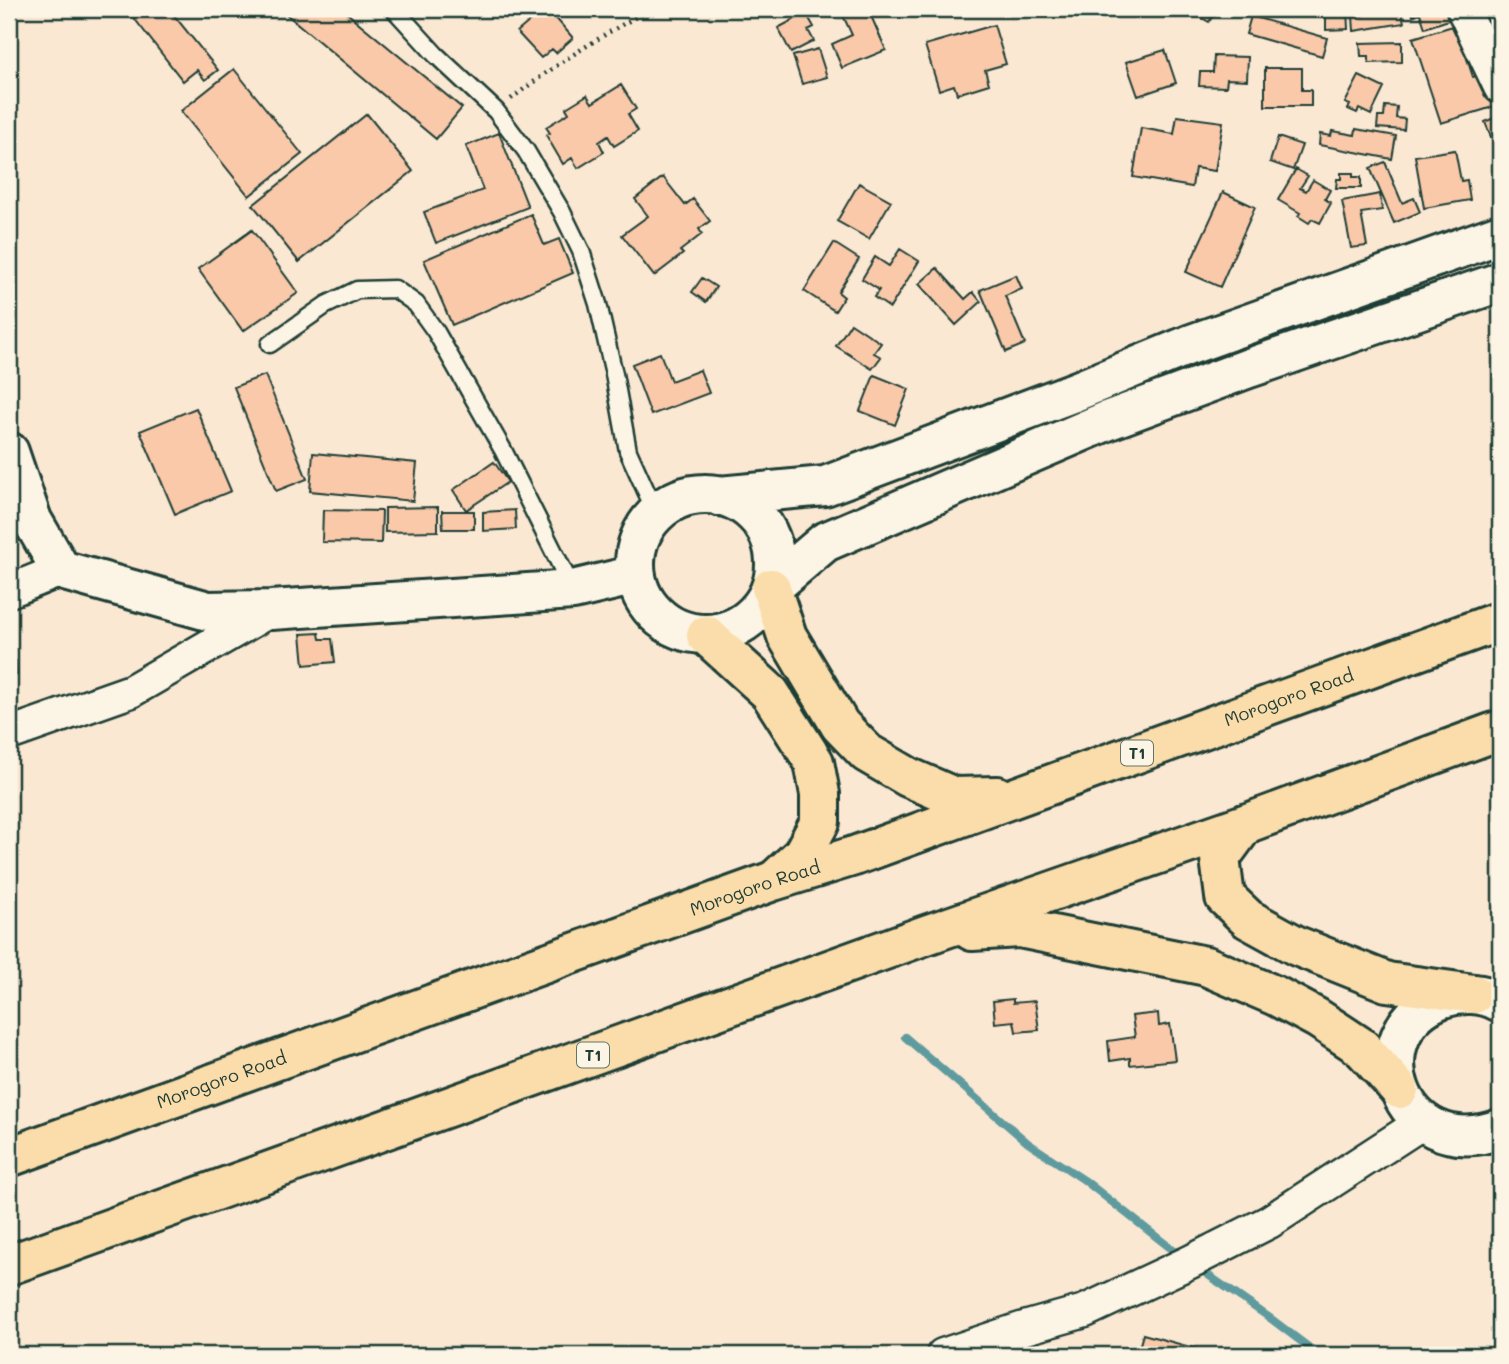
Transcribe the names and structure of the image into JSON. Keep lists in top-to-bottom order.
{
  "streets": {
    "highway": ["Morogoro Road", "T1"]
  }
}
